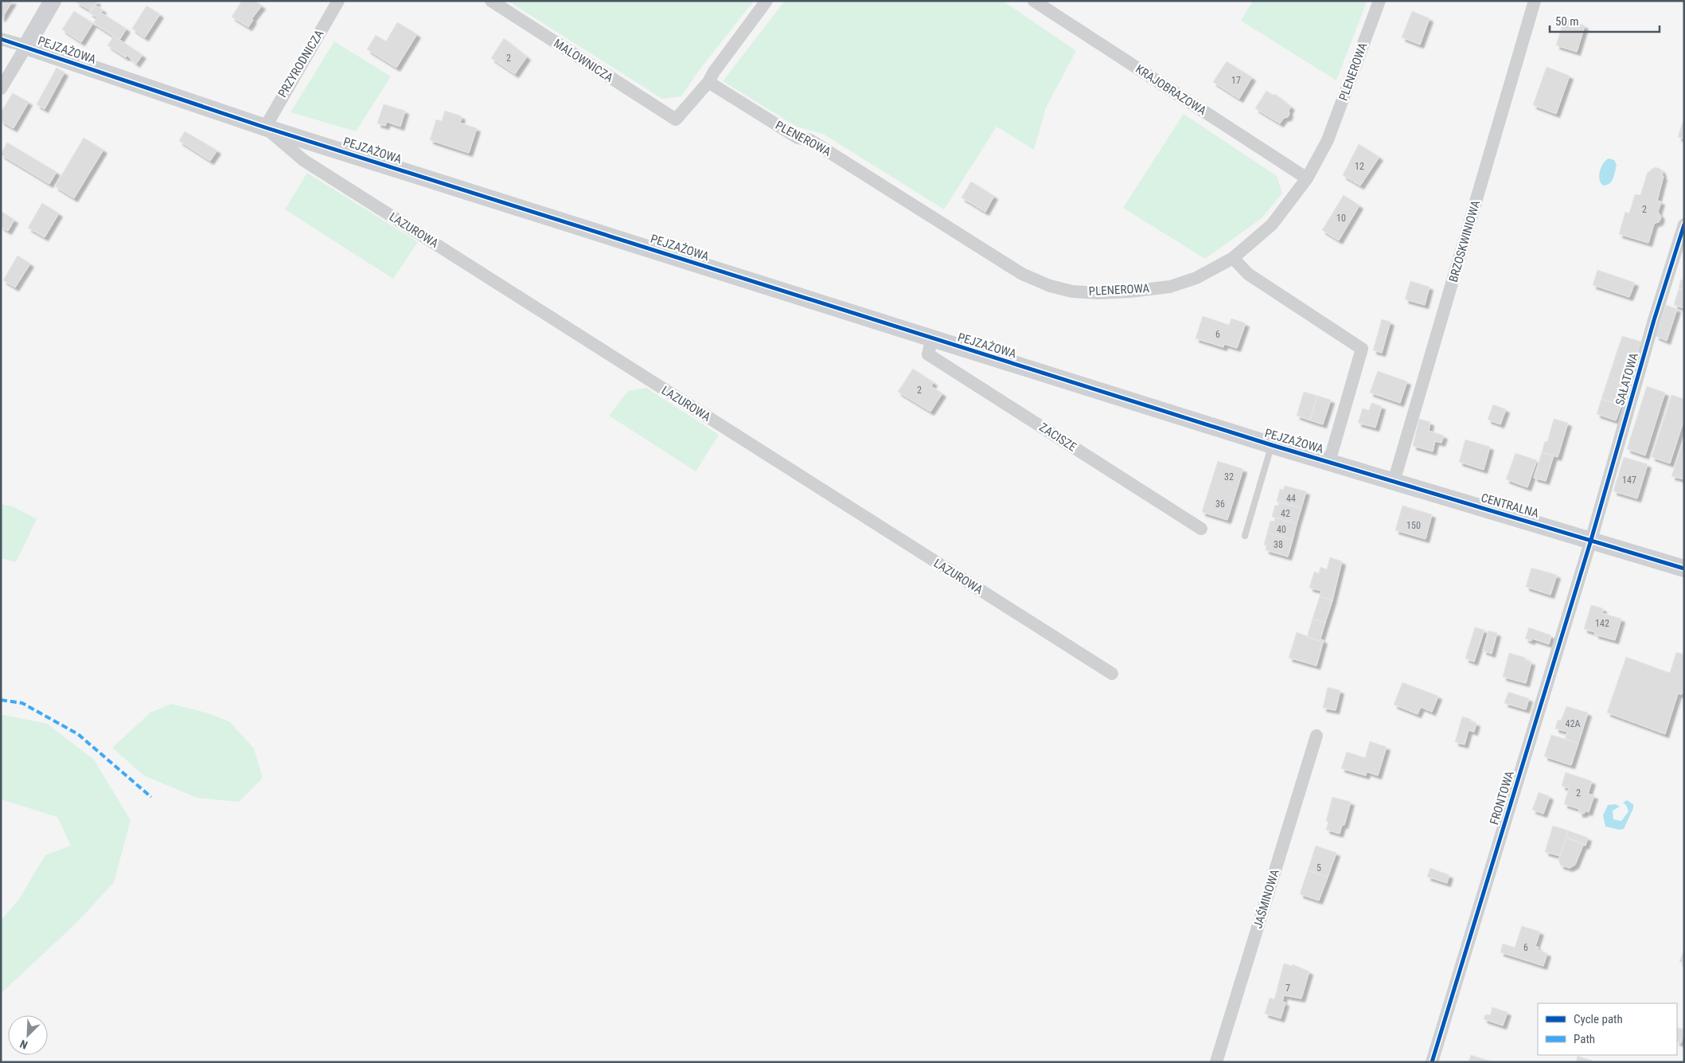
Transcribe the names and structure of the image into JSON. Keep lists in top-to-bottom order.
{
  "streets": {
    "street": [
      "PEJZAŻOWA",
      "MALOWNICZA",
      "PRZYRODNICZA",
      "PLENEROWA",
      "KRAJOBRAZOWA",
      "LAZUROWA",
      "BRZOSKWINIOWA",
      "SAŁATOWA",
      "ZACISZE",
      "CENTRALNA",
      "FRONTOWA",
      "JAŚMINOWA"
    ]
  },
  "crossings": [
    ["PEJZAŻOWA", "PRZYRODNICZA"],
    ["PEJZAŻOWA", "LAZUROWA"],
    ["PEJZAŻOWA", "ZACISZE"],
    ["PEJZAŻOWA", "CENTRALNA"],
    ["MALOWNICZA", "PLENEROWA"],
    ["PRZYRODNICZA", "LAZUROWA"],
    ["PLENEROWA", "KRAJOBRAZOWA"],
    ["BRZOSKWINIOWA", "CENTRALNA"],
    ["SAŁATOWA", "CENTRALNA"],
    ["SAŁATOWA", "FRONTOWA"],
    ["CENTRALNA", "FRONTOWA"]
  ],
  "house_numbers": [
    "2",
    "17",
    "12",
    "2",
    "10",
    "6",
    "2",
    "32",
    "147",
    "44",
    "36",
    "42",
    "150",
    "40",
    "38",
    "142",
    "42A",
    "2",
    "5",
    "6",
    "7"
  ],
  "legend": ["Cycle path", "Path"],
  "scale_bar": "50 m",
  "north": "bottom left"
}
